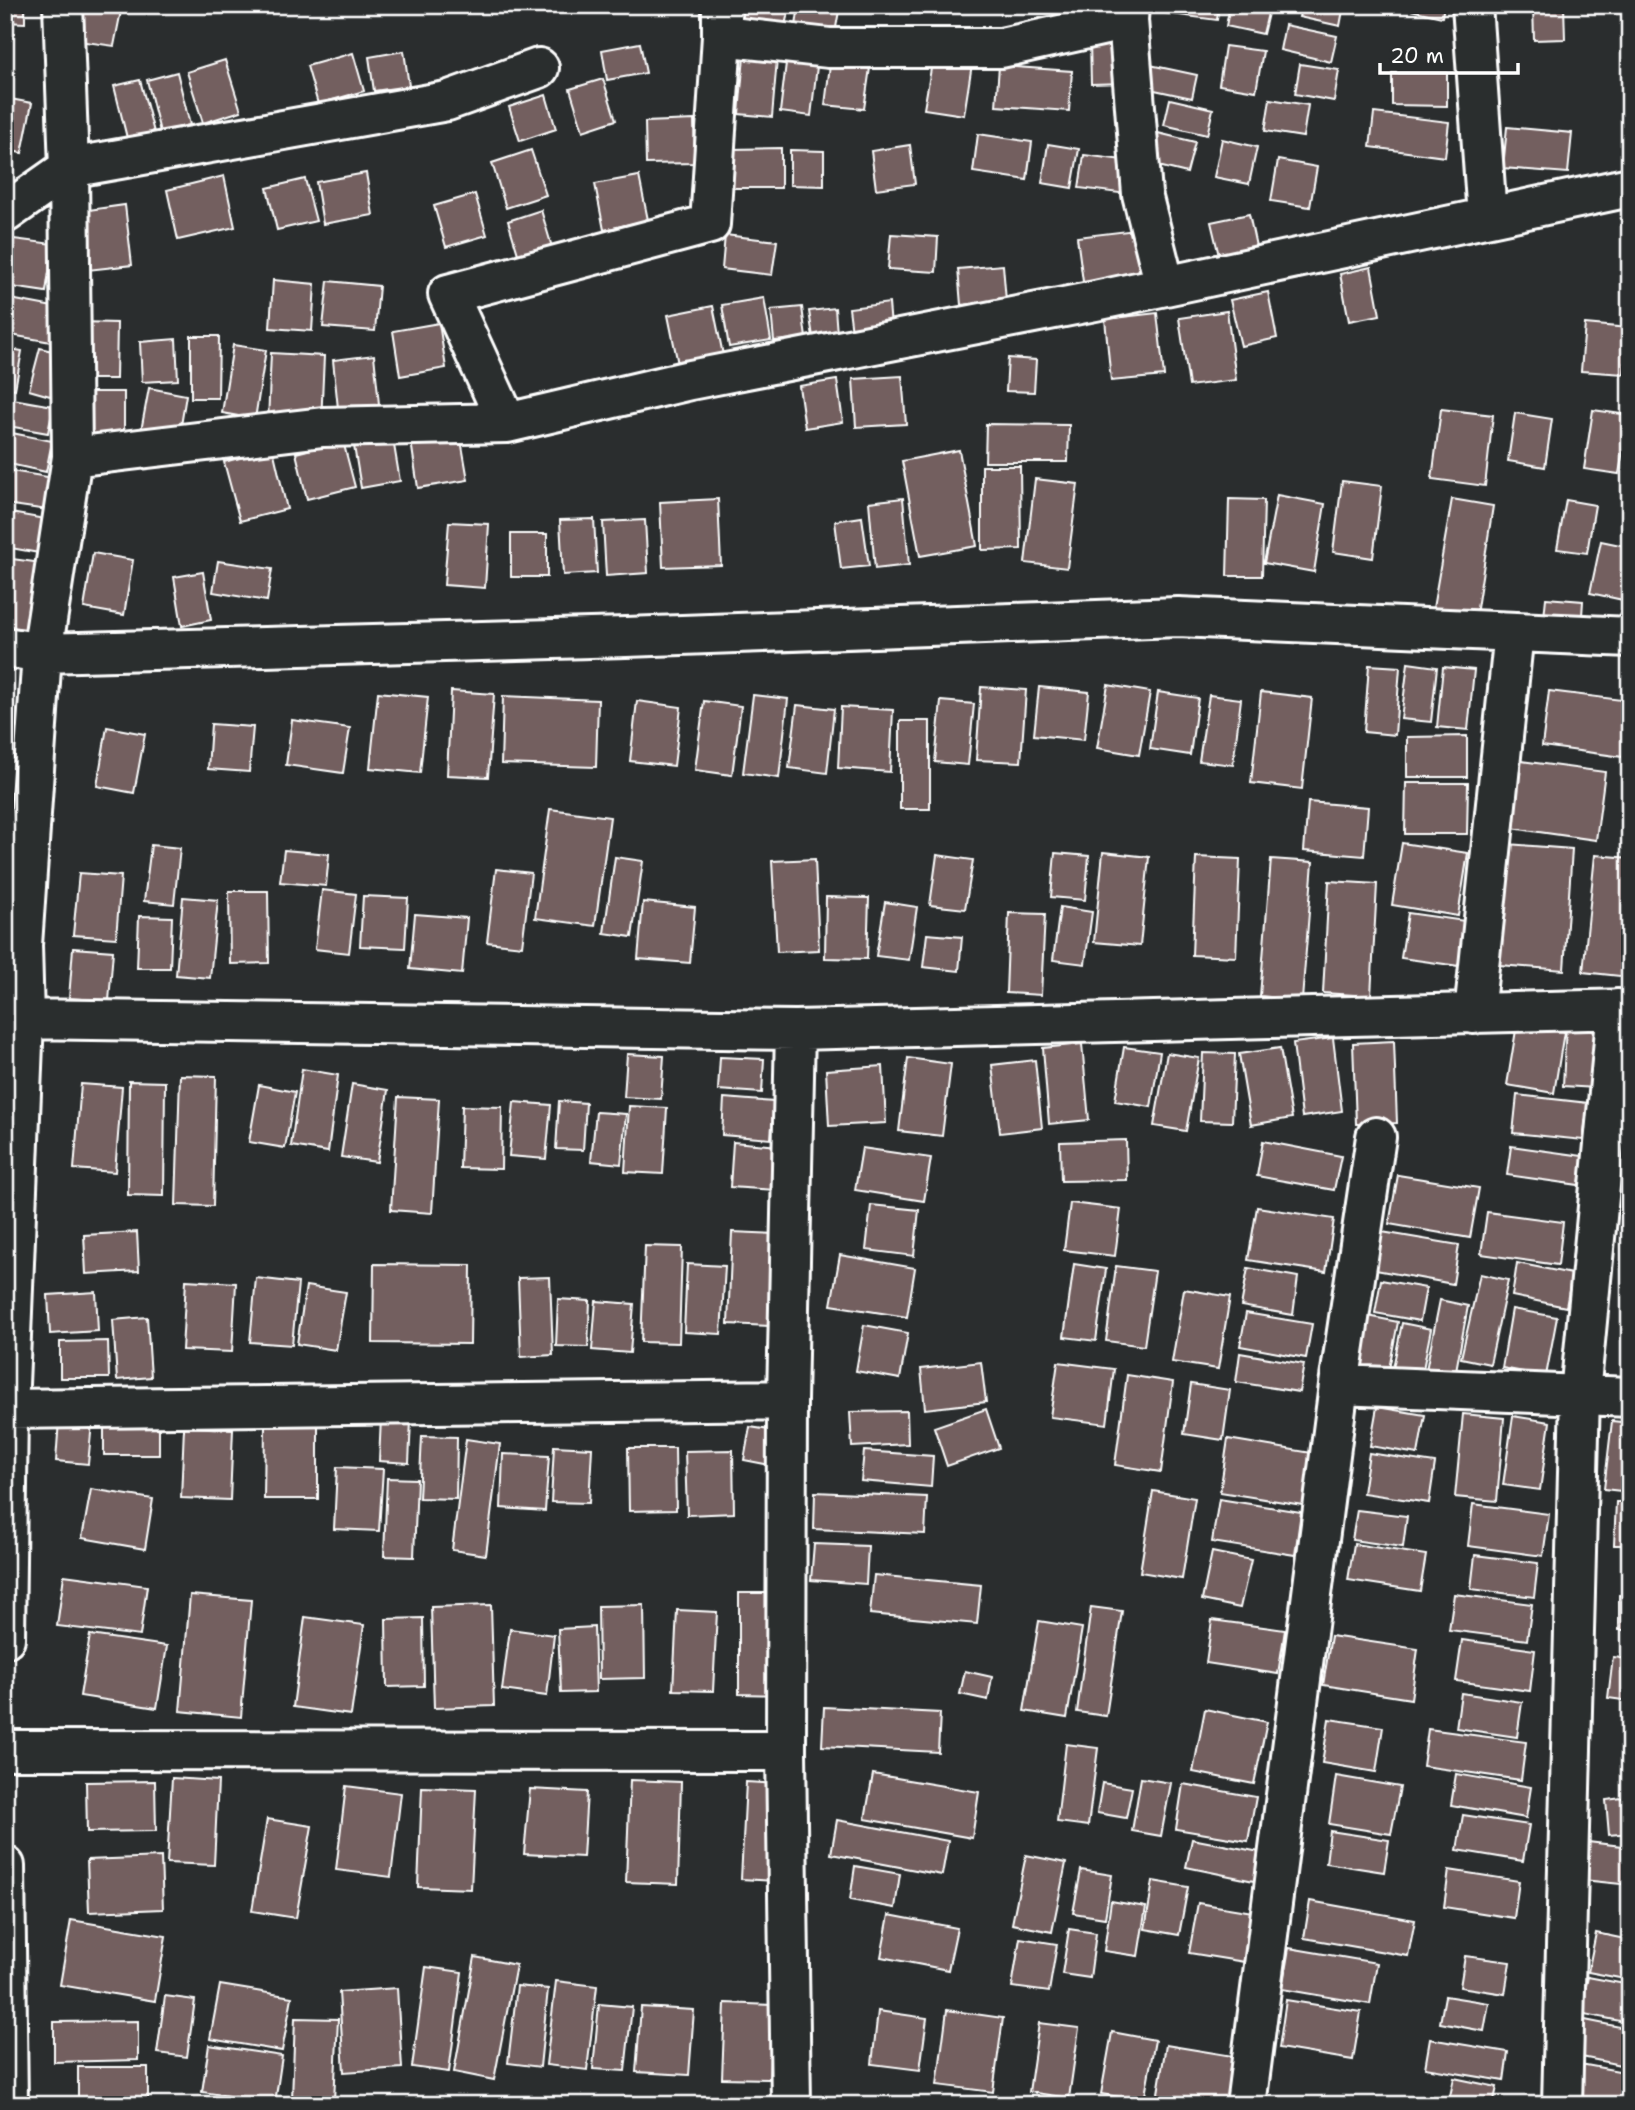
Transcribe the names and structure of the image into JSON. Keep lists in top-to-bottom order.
{
  "scale_bar": "20 m"
}
